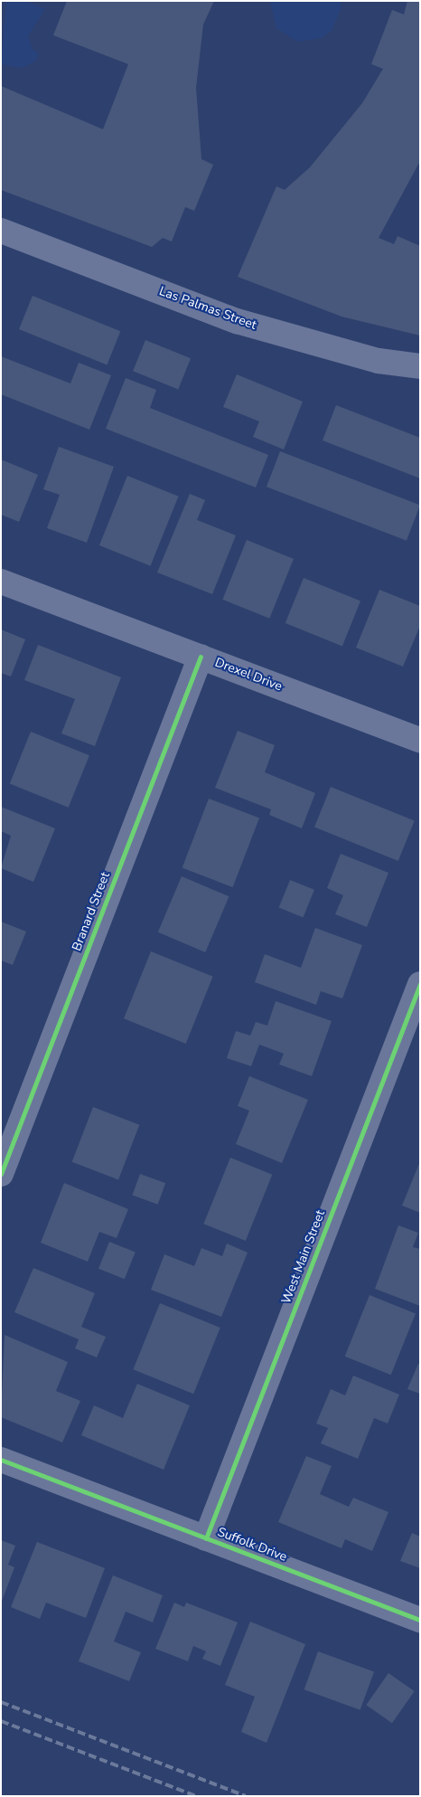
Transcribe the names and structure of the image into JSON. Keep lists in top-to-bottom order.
{
  "streets": {
    "street": [
      "Las Palmas Street",
      "Drexel Drive",
      "Branard Street",
      "West Main Street",
      "Suffolk Drive"
    ]
  },
  "crossings": [
    ["Drexel Drive", "Branard Street"],
    ["West Main Street", "Suffolk Drive"]
  ]
}
